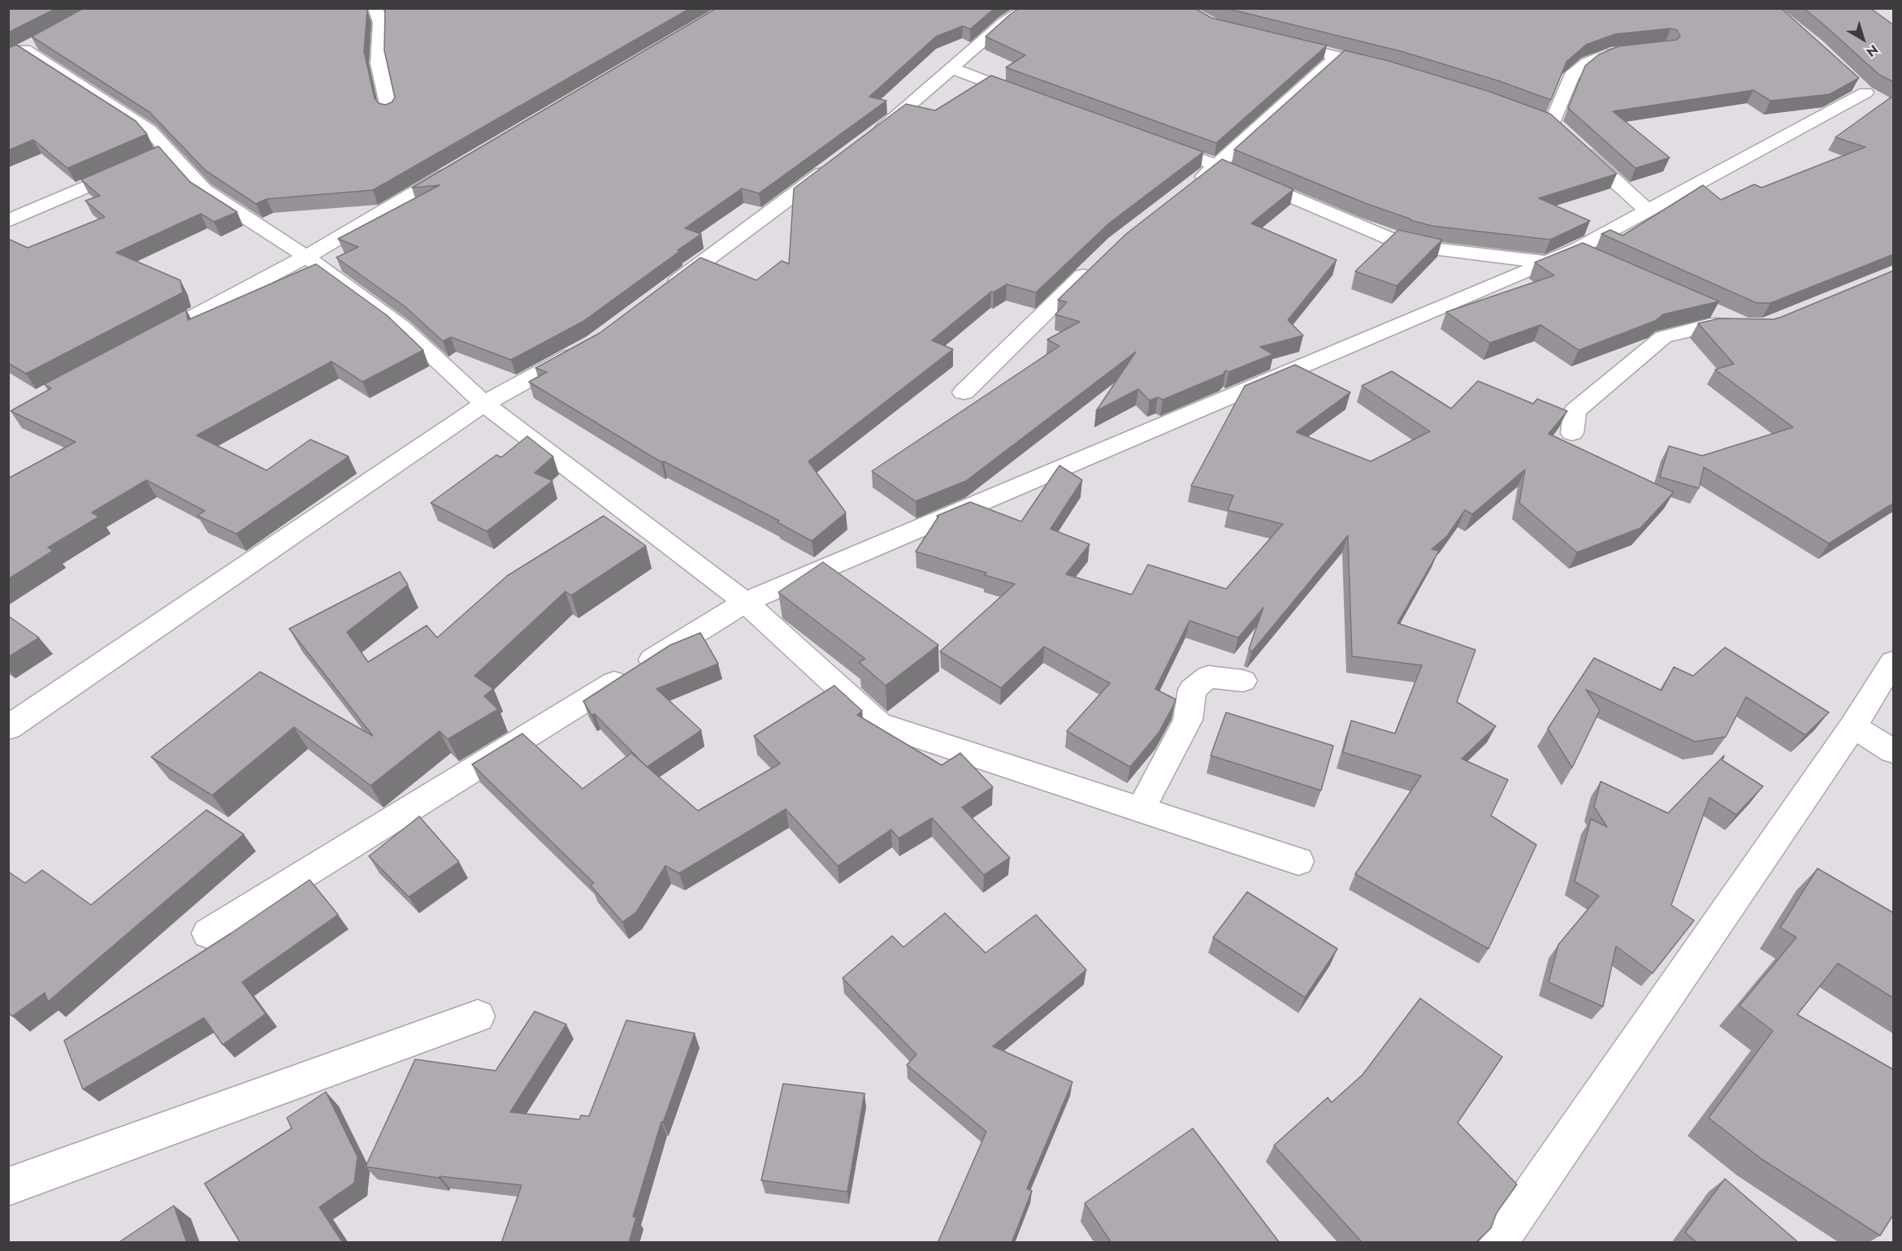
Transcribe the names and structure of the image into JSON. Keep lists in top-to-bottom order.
{
  "north": "bottom right"
}
